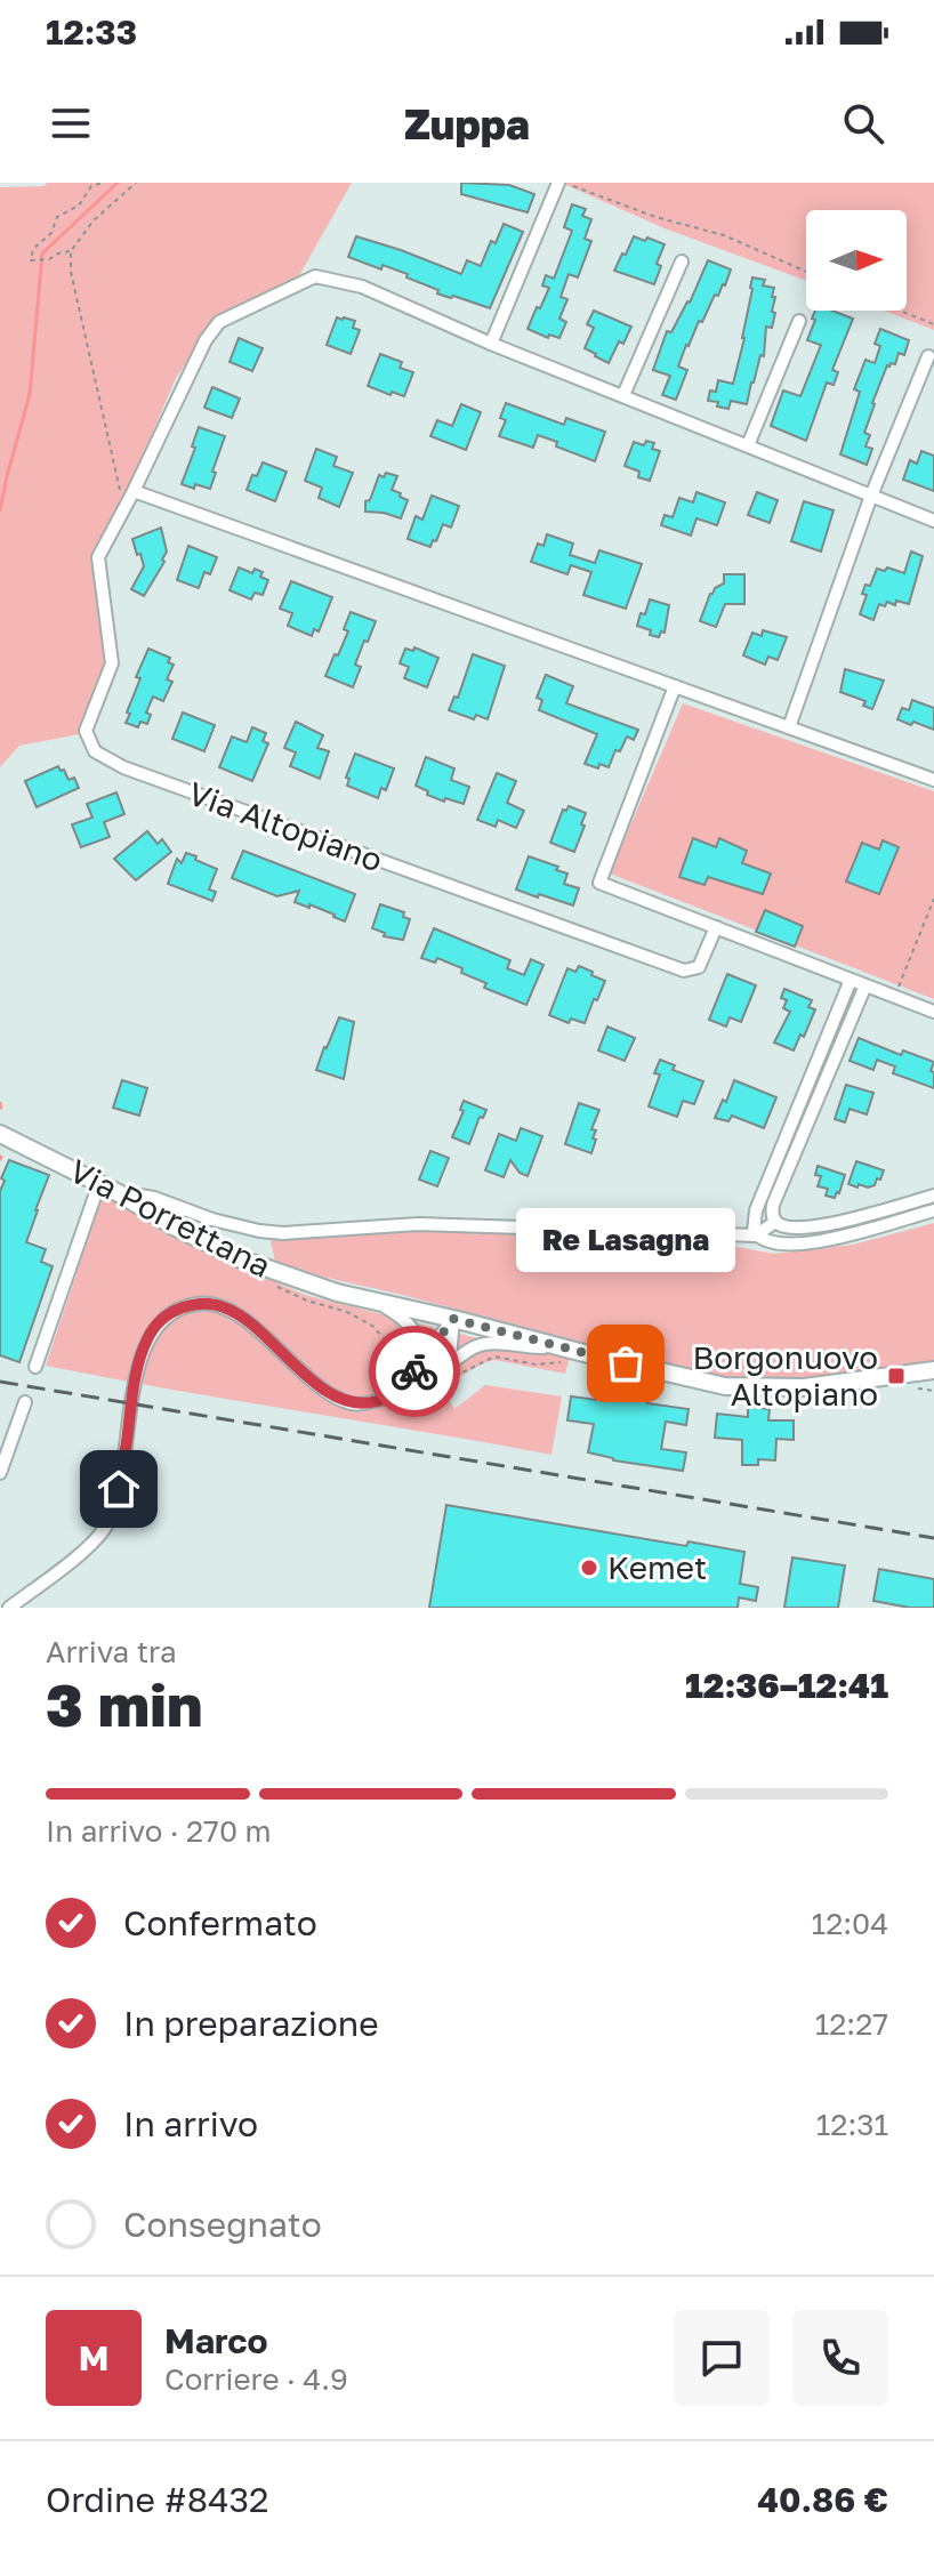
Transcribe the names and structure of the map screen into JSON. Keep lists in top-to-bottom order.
{
  "streets": {
    "main road": ["Via Porrettana"],
    "street": ["Via Altopiano"]
  },
  "places": {
    "other": ["Re Lasagna", "Kemet"],
    "transit": ["Borgonuovo Altopiano"]
  },
  "north": "right",
  "page": {
    "status": "12:33",
    "header": "Zuppa",
    "bubble": "Re Lasagna",
    "heading": ["3 min", "Arriva tra", "12:36–12:41"],
    "panel": [
      "Marco",
      "Corriere · 4.9",
      "Ordine #8432",
      "40.86 €"
    ],
    "bar": "In arrivo · 270 m",
    "list": [
      ["Confermato", "12:04"],
      ["In preparazione", "12:27"],
      ["In arrivo", "12:31"],
      "Consegnato"
    ],
    "round": "M"
  }
}
